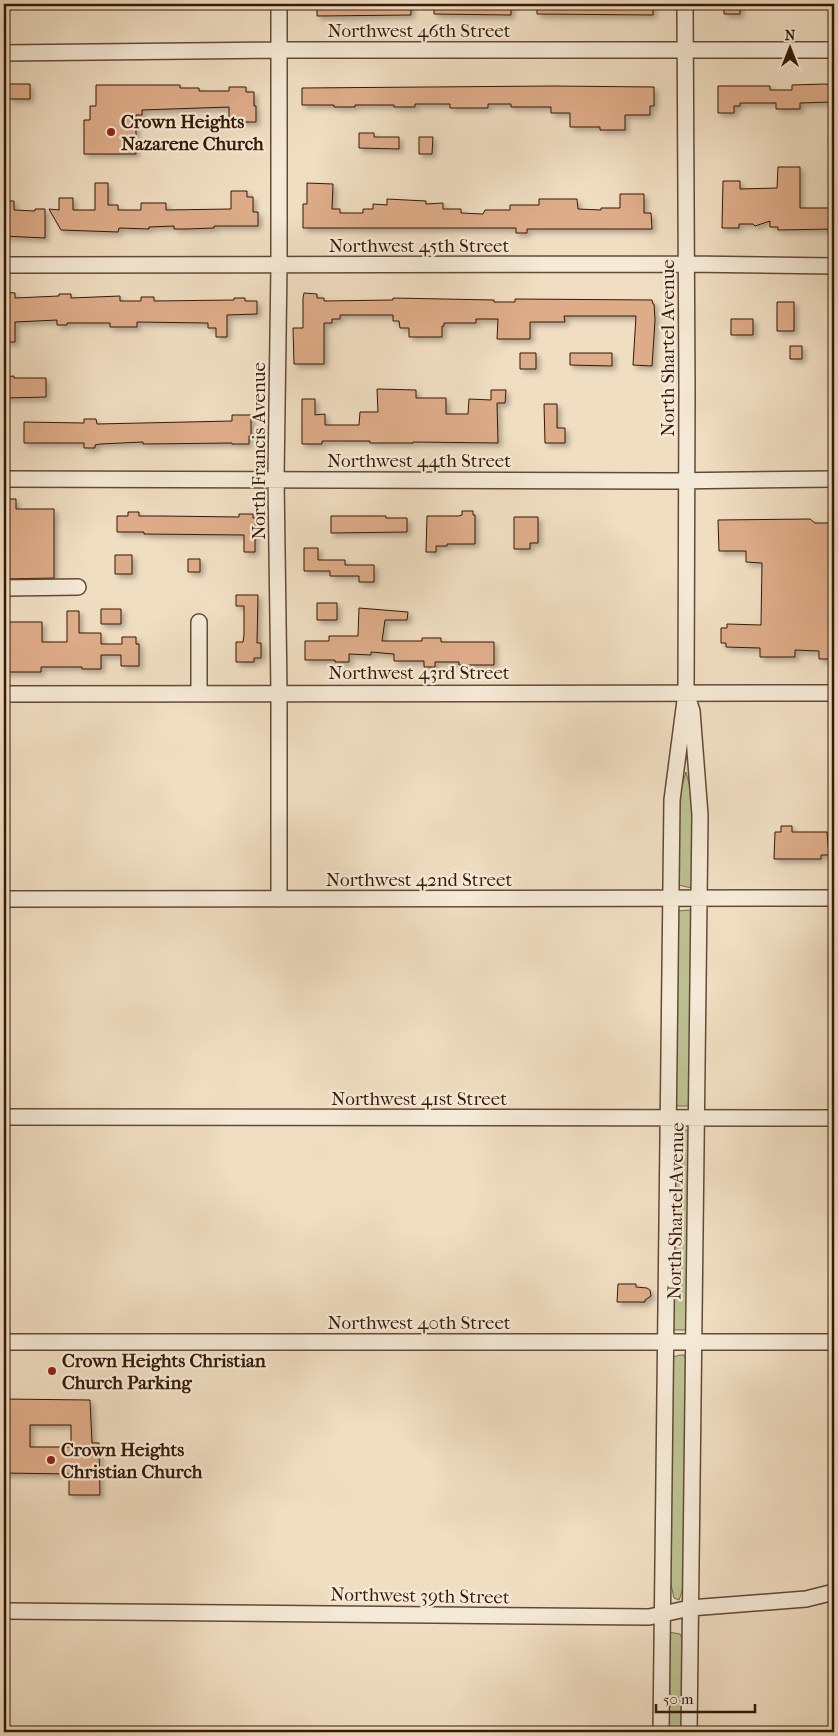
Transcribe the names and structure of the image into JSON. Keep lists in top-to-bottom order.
{
  "streets": {
    "street": [
      "Northwest 46th Street",
      "Northwest 45th Street",
      "North Shartel Avenue",
      "North Francis Avenue",
      "Northwest 44th Street",
      "Northwest 43rd Street",
      "Northwest 42nd Street",
      "Northwest 41st Street",
      "Northwest 40th Street",
      "Northwest 39th Street"
    ]
  },
  "crossings": [
    ["Northwest 46th Street", "North Shartel Avenue"],
    ["Northwest 46th Street", "North Francis Avenue"],
    ["Northwest 45th Street", "North Shartel Avenue"],
    ["Northwest 45th Street", "North Francis Avenue"],
    ["North Shartel Avenue", "Northwest 44th Street"],
    ["North Shartel Avenue", "Northwest 43rd Street"],
    ["North Shartel Avenue", "Northwest 42nd Street"],
    ["North Shartel Avenue", "Northwest 41st Street"],
    ["North Shartel Avenue", "Northwest 40th Street"],
    ["North Shartel Avenue", "Northwest 39th Street"],
    ["North Francis Avenue", "Northwest 44th Street"],
    ["North Francis Avenue", "Northwest 43rd Street"],
    ["North Francis Avenue", "Northwest 42nd Street"]
  ],
  "places": ["Crown Heights Nazarene Church", "Crown Heights Christian Church Parking", "Crown Heights Christian Church"],
  "scale_bar": "50 m",
  "north": "top"
}
